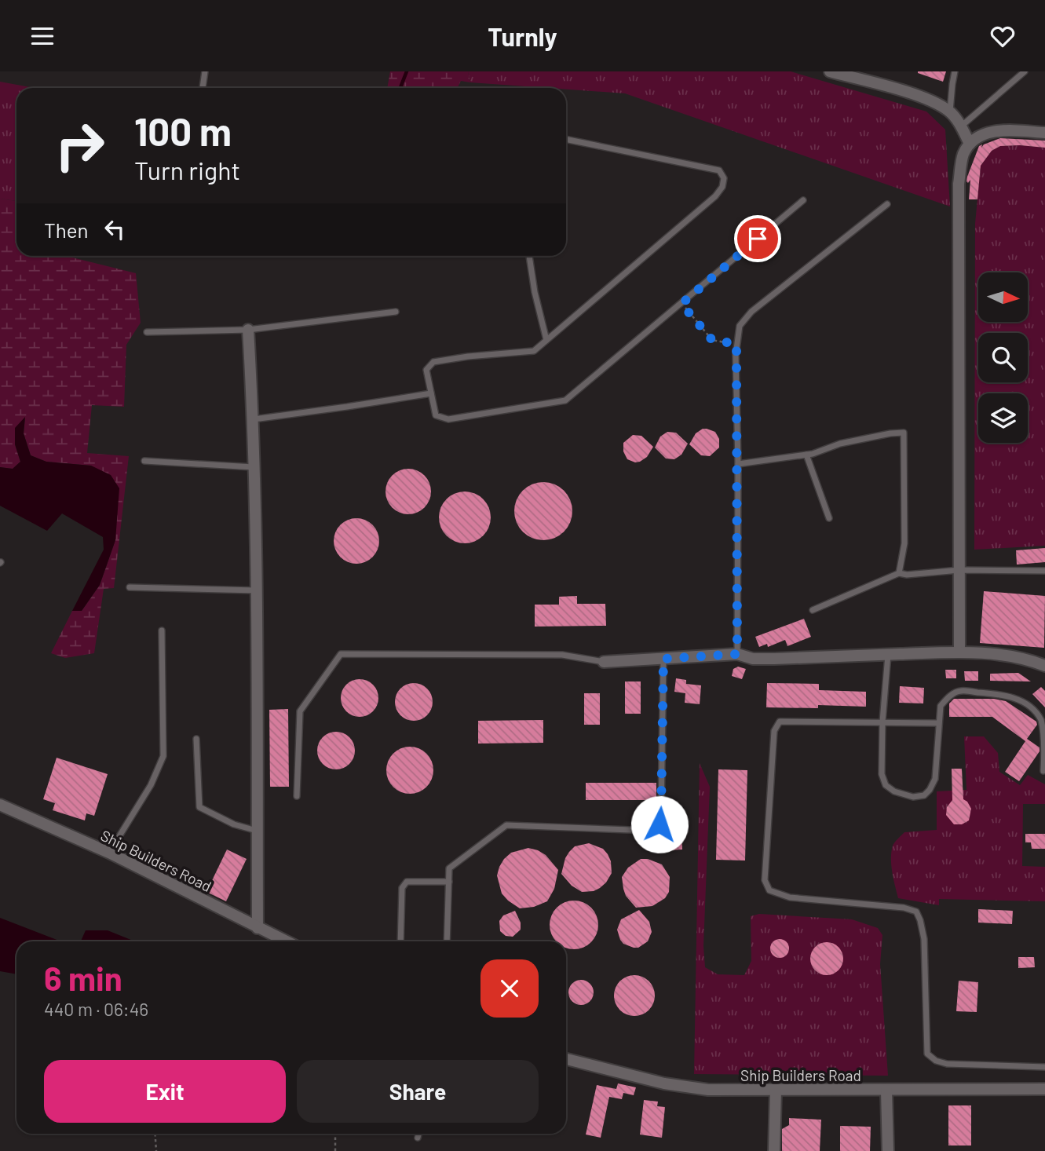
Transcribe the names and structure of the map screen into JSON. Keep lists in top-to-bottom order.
{
  "streets": {
    "street": ["Ship Builders Road"]
  },
  "north": "right",
  "page": {
    "header": "Turnly",
    "turn": ["100 m", "Turn right"],
    "then": "Then",
    "heading": ["6 min", "440 m · 06:46"],
    "buttons": ["Exit", "Share"]
  }
}
